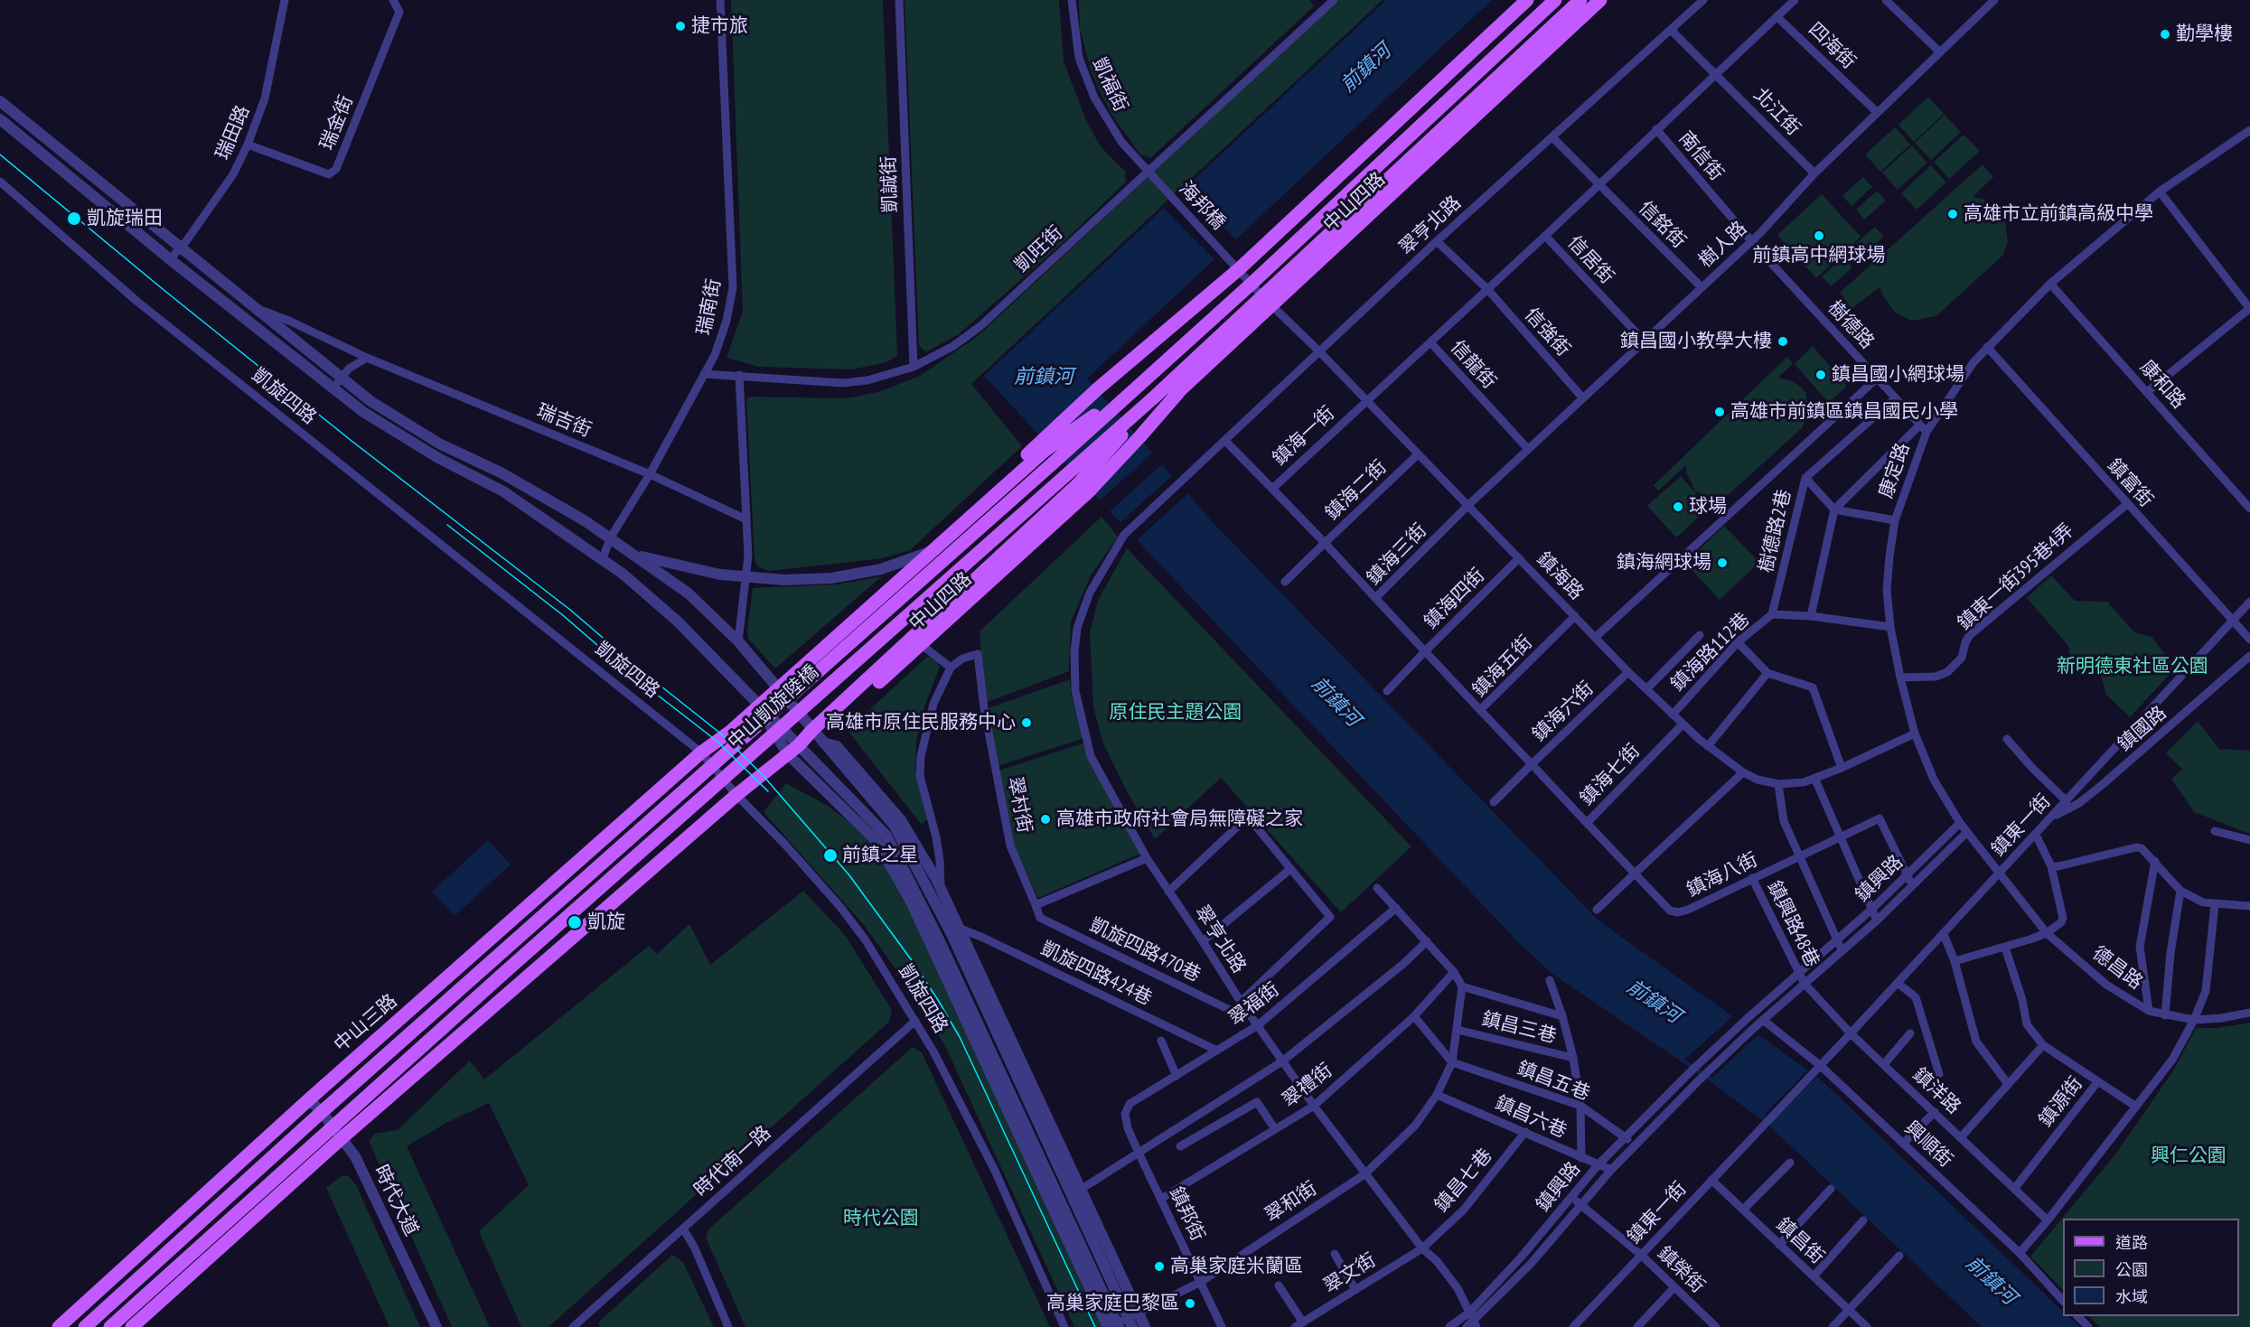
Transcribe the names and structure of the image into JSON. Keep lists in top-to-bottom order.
{
  "streets": {
    "main road": ["中山四路", "中山凱旋陸橋", "中山三路"],
    "street": [
      "四海街",
      "凱福街",
      "北江街",
      "瑞金街",
      "瑞田路",
      "南信街",
      "凱誠街",
      "海邦橋",
      "信銘街",
      "翠亨北路",
      "樹人路",
      "凱旺街",
      "信居街",
      "瑞南街",
      "樹德路",
      "信強街",
      "信龍街",
      "康和路",
      "凱旋四路",
      "瑞吉街",
      "鎮海一街",
      "康定路",
      "鎮富街",
      "鎮海二街",
      "樹德路2巷",
      "鎮海三街",
      "鎮海路",
      "鎮東一街395巷4弄",
      "鎮海四街",
      "鎮海路112巷",
      "鎮海五街",
      "鎮海六街",
      "鎮國路",
      "鎮海七街",
      "翠村街",
      "鎮東一街",
      "鎮海八街",
      "鎮興路",
      "鎮興路48巷",
      "凱旋四路470巷",
      "德昌路",
      "凱旋四路424巷",
      "翠福街",
      "鎮昌三巷",
      "鎮昌五巷",
      "翠禮街",
      "鎮洋路",
      "鎮源街",
      "鎮昌六巷",
      "興順街",
      "時代南一路",
      "鎮昌七巷",
      "時代大道",
      "翠和街",
      "鎮邦街",
      "鎮昌街",
      "鎮榮街",
      "翠文街"
    ]
  },
  "crossings": [
    ["四海街", "樹人路"],
    ["凱福街", "海邦橋"],
    ["凱福街", "凱旺街"],
    ["北江街", "翠亨北路"],
    ["北江街", "樹人路"],
    ["瑞金街", "瑞田路"],
    ["瑞田路", "凱旋四路"],
    ["南信街", "信銘街"],
    ["南信街", "樹人路"],
    ["南信街", "樹德路"],
    ["凱誠街", "凱旺街"],
    ["中山四路", "海邦橋"],
    ["中山四路", "凱旋四路"],
    ["中山四路", "鎮海路"],
    ["中山四路", "中山凱旋陸橋"],
    ["海邦橋", "凱旺街"],
    ["海邦橋", "鎮海路"],
    ["信銘街", "翠亨北路"],
    ["信銘街", "樹人路"],
    ["翠亨北路", "信強街"],
    ["翠亨北路", "鎮海路"],
    ["翠亨北路", "鎮興路"],
    ["翠亨北路", "凱旋四路470巷"],
    ["翠亨北路", "翠福街"],
    ["翠亨北路", "翠禮街"],
    ["翠亨北路", "鎮昌七巷"],
    ["翠亨北路", "翠和街"],
    ["翠亨北路", "翠文街"],
    ["樹人路", "信居街"],
    ["樹人路", "樹德路"],
    ["樹人路", "信強街"],
    ["樹人路", "信龍街"],
    ["樹人路", "鎮海三街"],
    ["樹人路", "鎮海路"],
    ["凱旺街", "瑞南街"],
    ["信居街", "信強街"],
    ["瑞南街", "凱旋四路"],
    ["瑞南街", "瑞吉街"],
    ["樹德路", "康定路"],
    ["樹德路", "樹德路2巷"],
    ["信龍街", "鎮海一街"],
    ["信龍街", "鎮海路"],
    ["康和路", "康定路"],
    ["凱旋四路", "中山三路"],
    ["凱旋四路", "時代南一路"],
    ["凱旋四路", "翠和街"],
    ["鎮海一街", "鎮海二街"],
    ["鎮海一街", "鎮海路"],
    ["康定路", "鎮富街"],
    ["康定路", "鎮海路"],
    ["康定路", "鎮東一街395巷4弄"],
    ["康定路", "鎮東一街"],
    ["康定路", "鎮興路"],
    ["康定路", "德昌路"],
    ["鎮富街", "鎮東一街395巷4弄"],
    ["鎮富街", "鎮東一街"],
    ["鎮海二街", "鎮海三街"],
    ["鎮海二街", "鎮海路"],
    ["樹德路2巷", "鎮海路112巷"],
    ["鎮海三街", "鎮海路"],
    ["鎮海三街", "鎮海四街"],
    ["鎮海路", "鎮海四街"],
    ["鎮海路", "鎮海路112巷"],
    ["鎮海路", "鎮海五街"],
    ["鎮海路", "鎮海六街"],
    ["鎮海路", "鎮海七街"],
    ["鎮海四街", "鎮海五街"],
    ["鎮海五街", "鎮海六街"],
    ["中山凱旋陸橋", "中山三路"],
    ["中山凱旋陸橋", "時代大道"],
    ["鎮海六街", "鎮海七街"],
    ["鎮國路", "鎮東一街"],
    ["鎮海七街", "鎮海八街"],
    ["翠村街", "凱旋四路470巷"],
    ["鎮東一街", "德昌路"],
    ["鎮東一街", "鎮洋路"],
    ["鎮東一街", "興順街"],
    ["鎮東一街", "鎮昌街"],
    ["鎮東一街", "鎮榮街"],
    ["鎮海八街", "鎮興路"],
    ["鎮海八街", "鎮興路48巷"],
    ["鎮興路", "鎮興路48巷"],
    ["鎮興路", "鎮昌五巷"],
    ["鎮興路", "鎮洋路"],
    ["鎮興路", "鎮昌六巷"],
    ["鎮興路", "興順街"],
    ["鎮興路", "鎮榮街"],
    ["鎮興路48巷", "鎮洋路"],
    ["凱旋四路424巷", "翠福街"],
    ["翠福街", "鎮邦街"],
    ["中山三路", "時代大道"],
    ["鎮昌三巷", "翠和街"],
    ["鎮昌五巷", "翠和街"],
    ["翠禮街", "鎮邦街"],
    ["鎮洋路", "鎮源街"],
    ["鎮昌六巷", "鎮昌七巷"],
    ["鎮昌六巷", "翠和街"],
    ["鎮昌七巷", "翠文街"],
    ["翠和街", "鎮邦街"]
  ],
  "water": ["前鎮河"],
  "parks": [
    "新明德東社區公園",
    "原住民主題公園",
    "興仁公園",
    "時代公園"
  ],
  "places": [
    "捷市旅",
    "勤學樓",
    "高雄市立前鎮高級中學",
    "凱旋瑞田",
    "前鎮高中網球場",
    "鎮昌國小教學大樓",
    "鎮昌國小網球場",
    "高雄市前鎮區鎮昌國民小學",
    "球場",
    "鎮海網球場",
    "高雄市原住民服務中心",
    "高雄市政府社會局無障礙之家",
    "前鎮之星",
    "凱旋",
    "高巢家庭米蘭區",
    "高巢家庭巴黎區"
  ],
  "legend": ["道路", "公園", "水域"]
}
